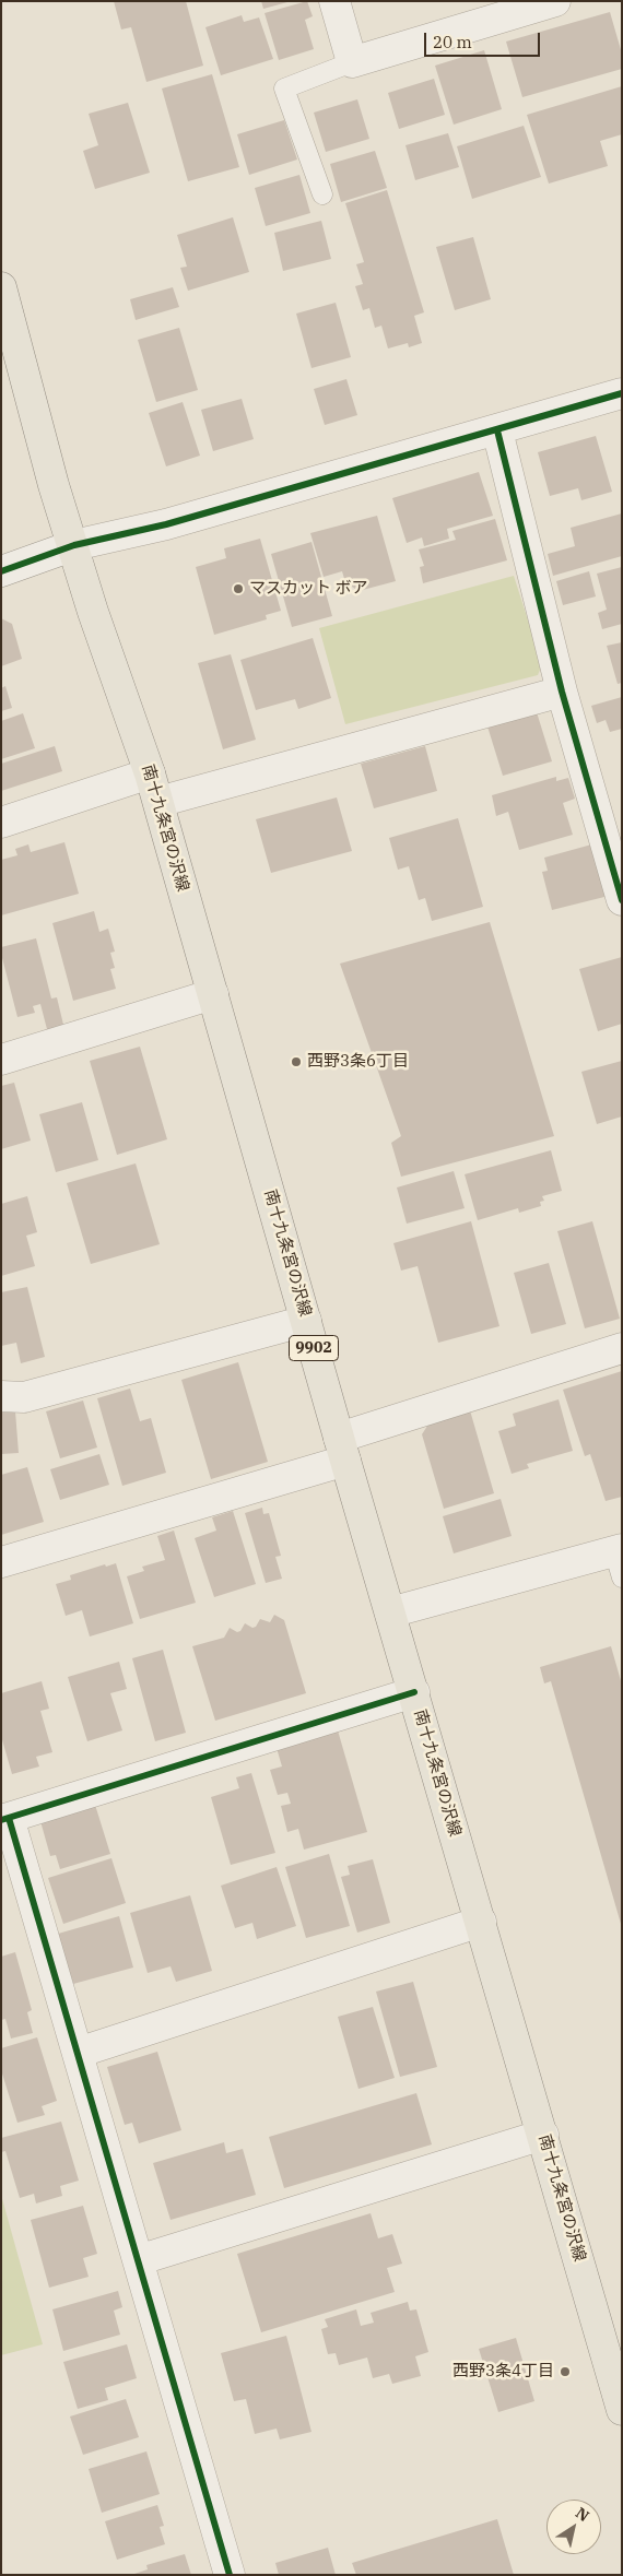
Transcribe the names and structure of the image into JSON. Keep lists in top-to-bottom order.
{
  "streets": {
    "main road": ["南十九条宮の沢線", "9902"]
  },
  "places": ["マスカット ボア", "西野3条6丁目", "西野3条4丁目"],
  "scale_bar": "20 m",
  "north": "top right"
}
